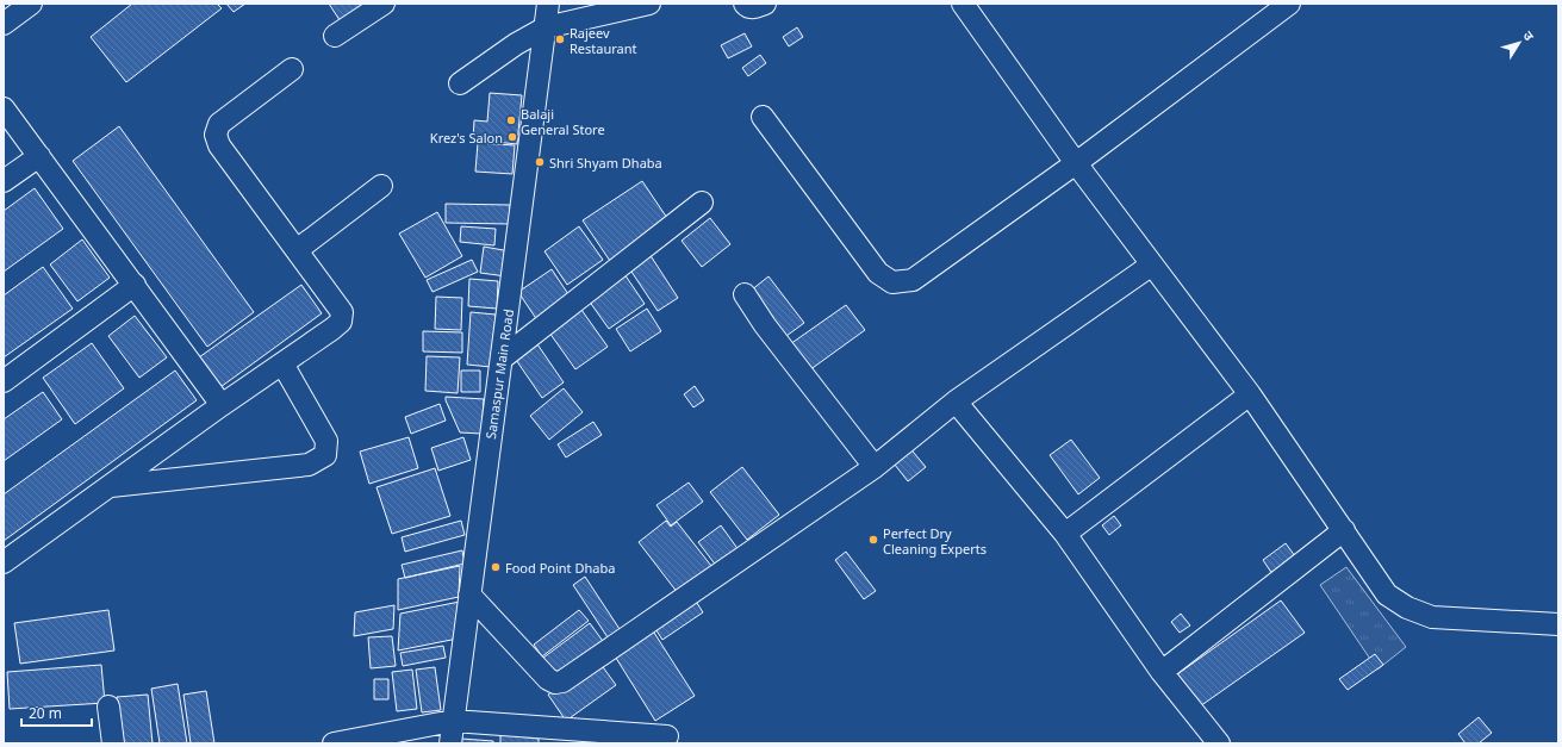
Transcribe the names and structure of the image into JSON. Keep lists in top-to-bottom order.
{
  "streets": {
    "street": ["Samaspur Main Road"]
  },
  "places": [
    "Rajeev Restaurant",
    "Balaji General Store",
    "Krez's Salon",
    "Shri Shyam Dhaba",
    "Perfect Dry Cleaning Experts",
    "Food Point Dhaba"
  ],
  "scale_bar": "20 m",
  "north": "top right"
}
